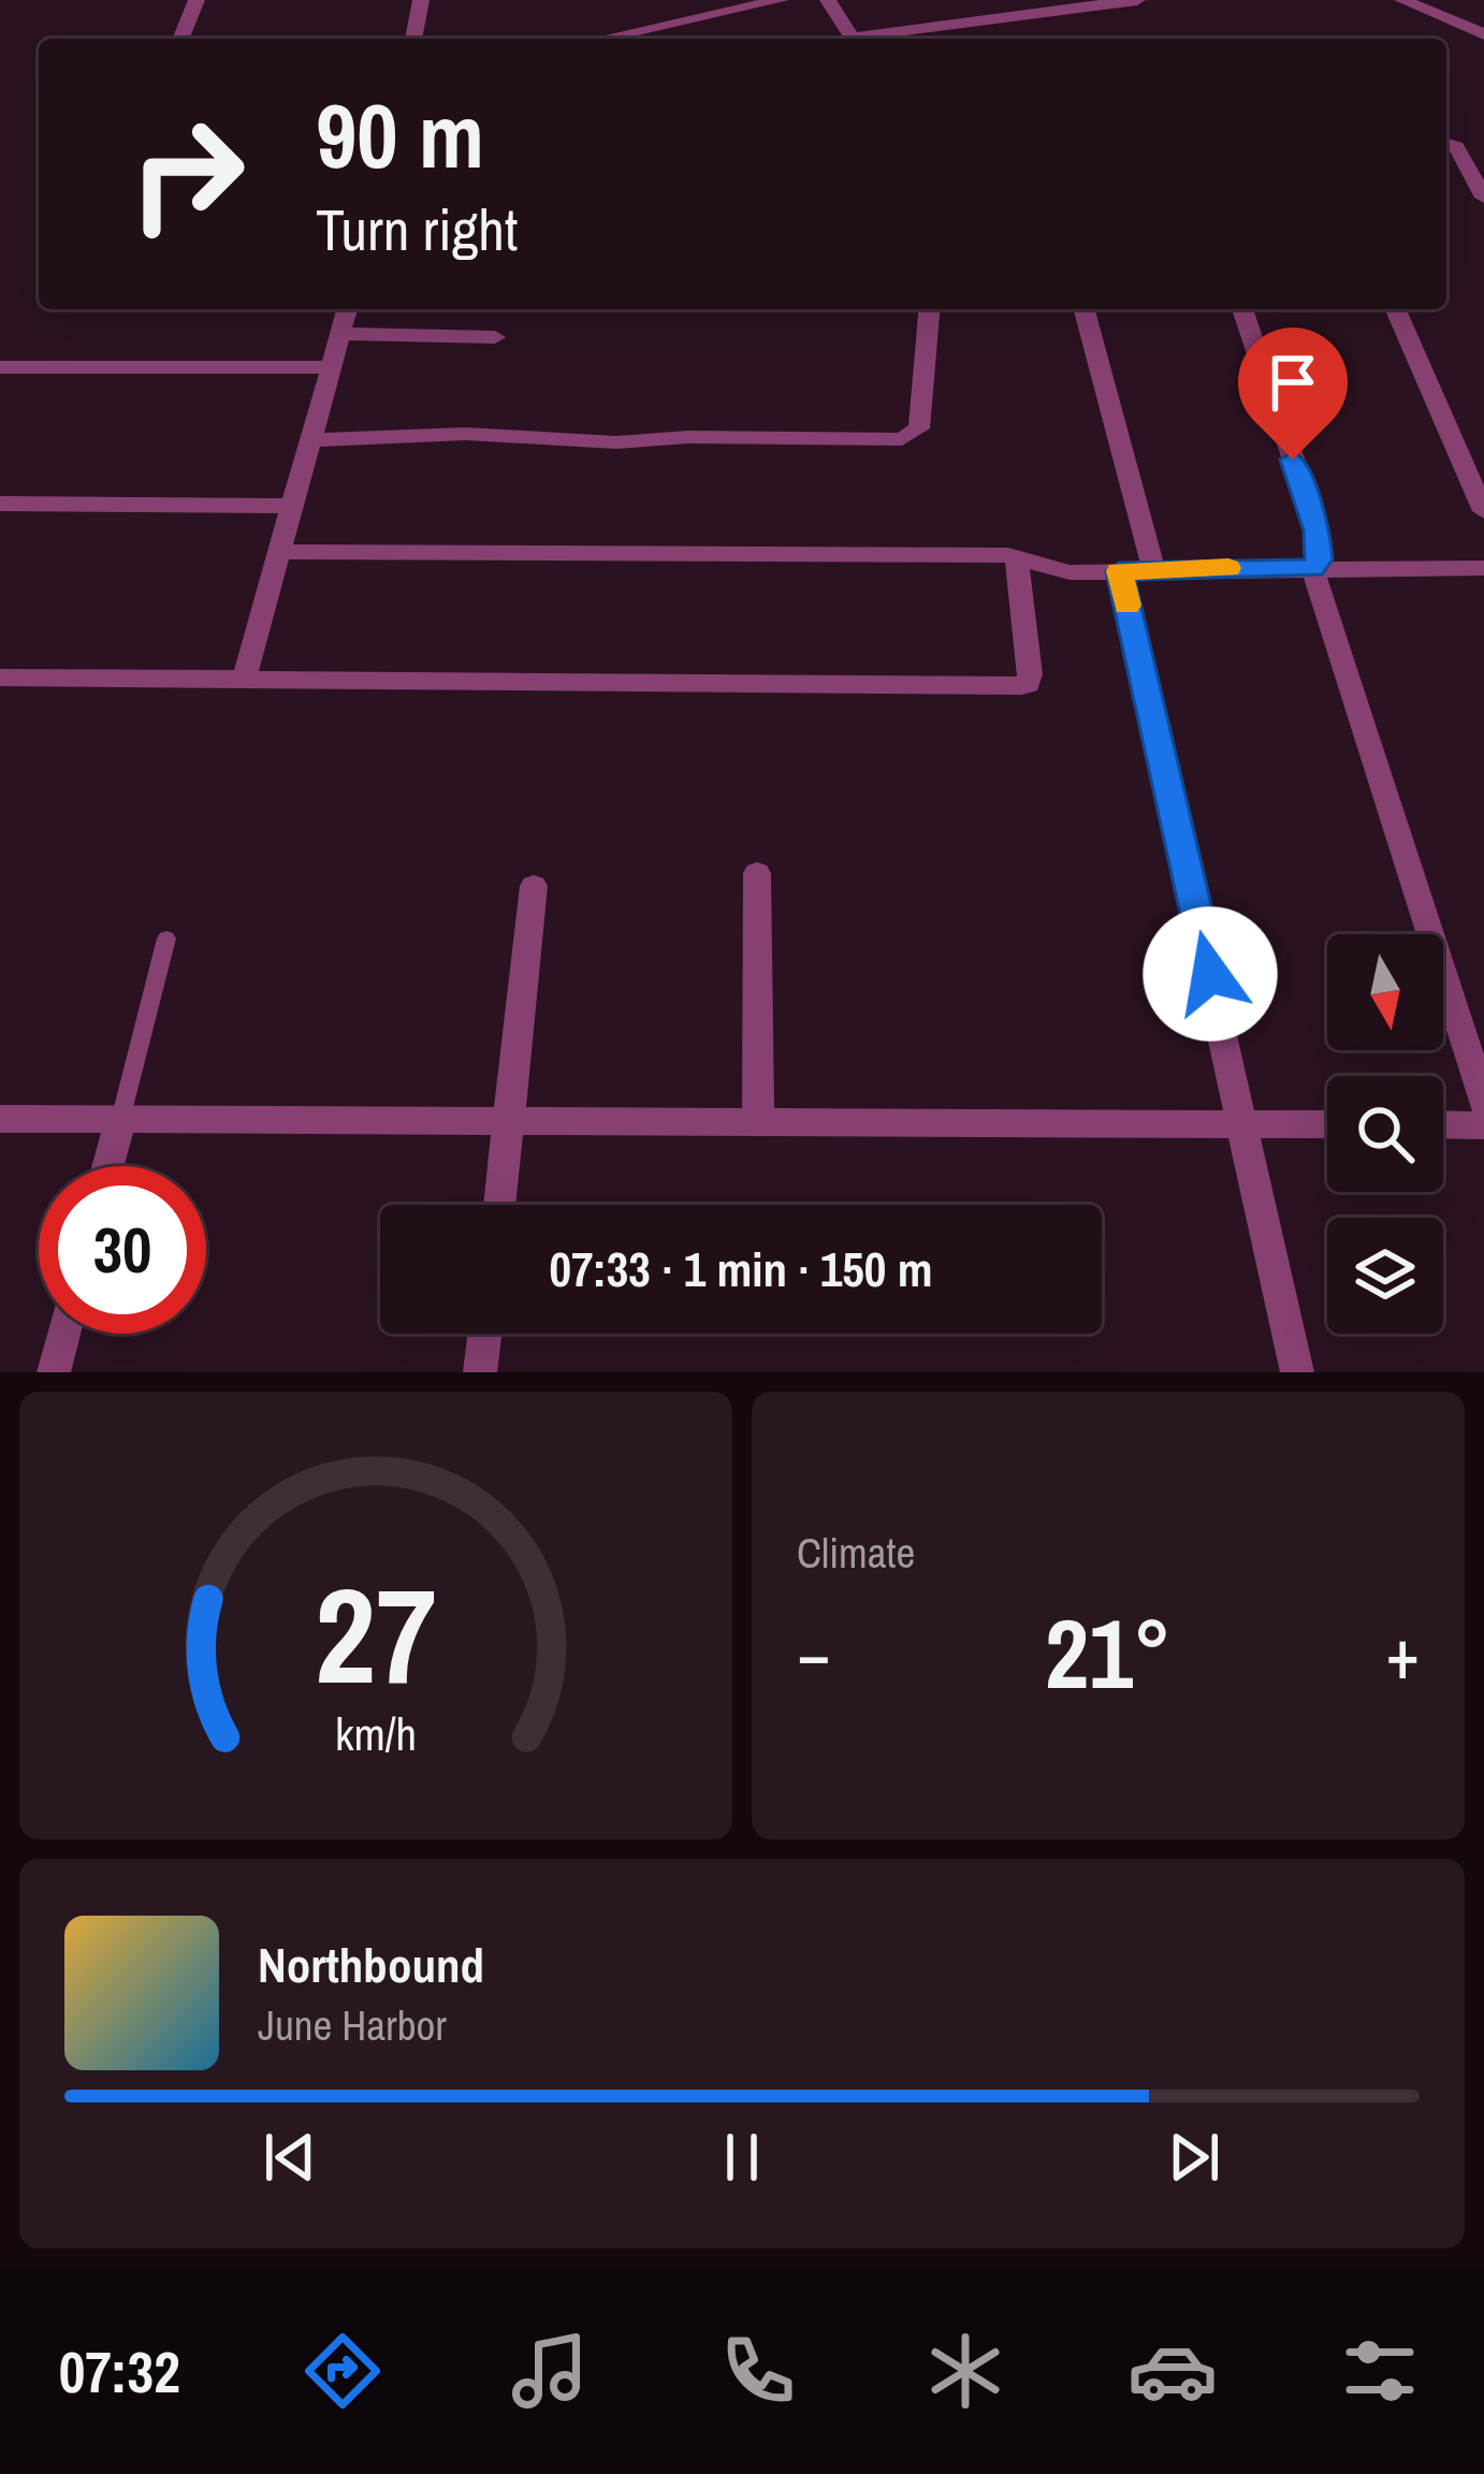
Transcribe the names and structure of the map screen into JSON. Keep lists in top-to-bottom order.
{
  "north": "bottom",
  "page": {
    "turn": ["90 m", "Turn right"],
    "limit": "30",
    "trip": "07:33 · 1 min · 150 m",
    "tile": "Climate",
    "heat": ["−", "21°", "+"],
    "song": ["Northbound", "June Harbor"],
    "tabs": "07:32",
    "gauge": ["27", "km/h"]
  }
}
